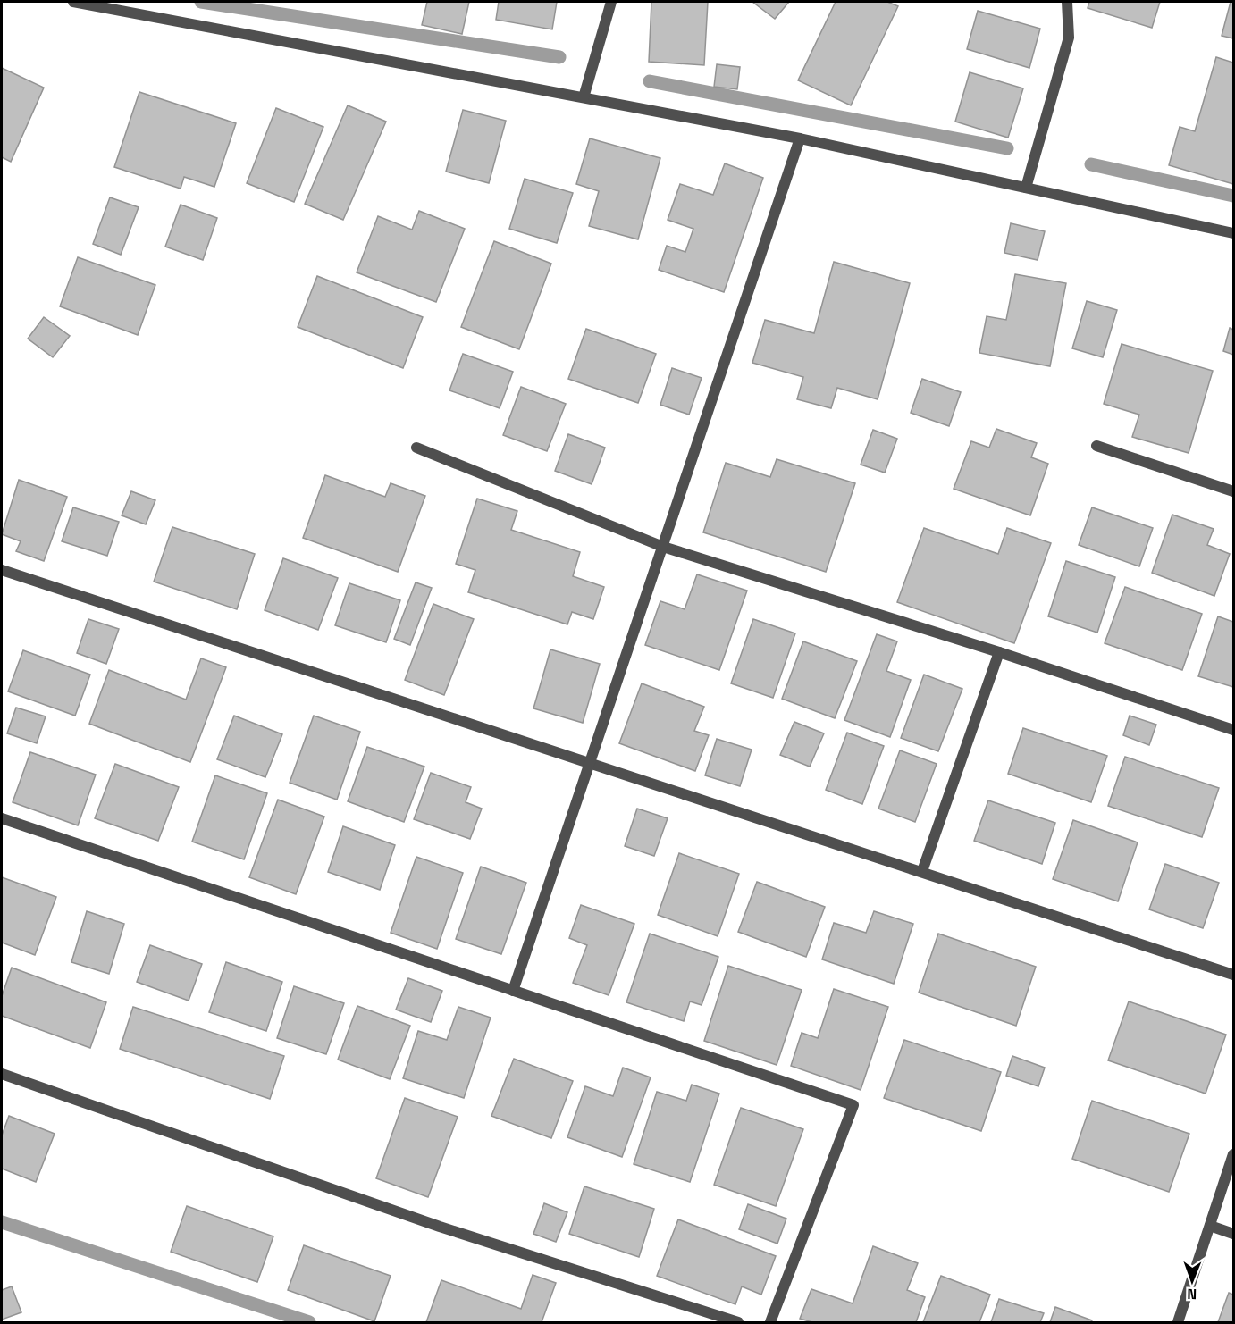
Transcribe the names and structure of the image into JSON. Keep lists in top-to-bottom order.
{
  "north": "bottom"
}
